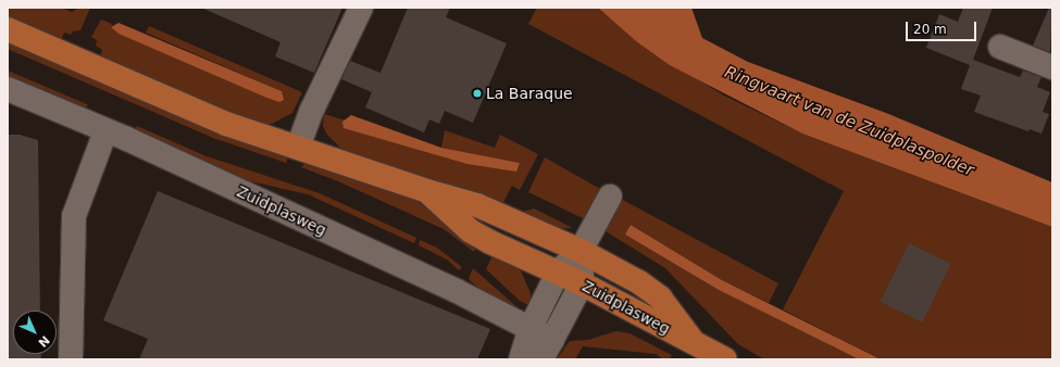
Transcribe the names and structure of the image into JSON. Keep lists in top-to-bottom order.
{
  "streets": {
    "main road": ["Zuidplasweg"]
  },
  "water": ["Ringvaart van de Zuidplaspolder"],
  "places": ["La Baraque"],
  "scale_bar": "20 m",
  "north": "bottom right"
}
